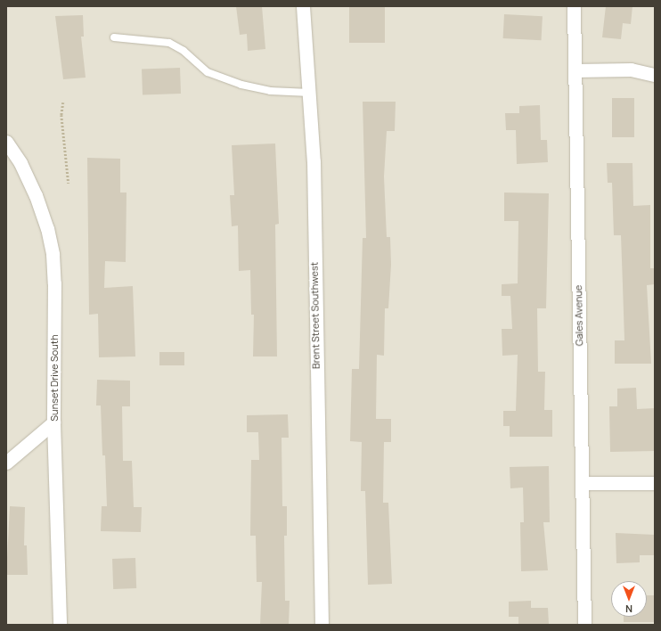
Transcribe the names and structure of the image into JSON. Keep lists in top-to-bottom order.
{
  "streets": {
    "street": ["Brent Street Southwest", "Gales Avenue", "Sunset Drive South"]
  },
  "north": "bottom"
}
